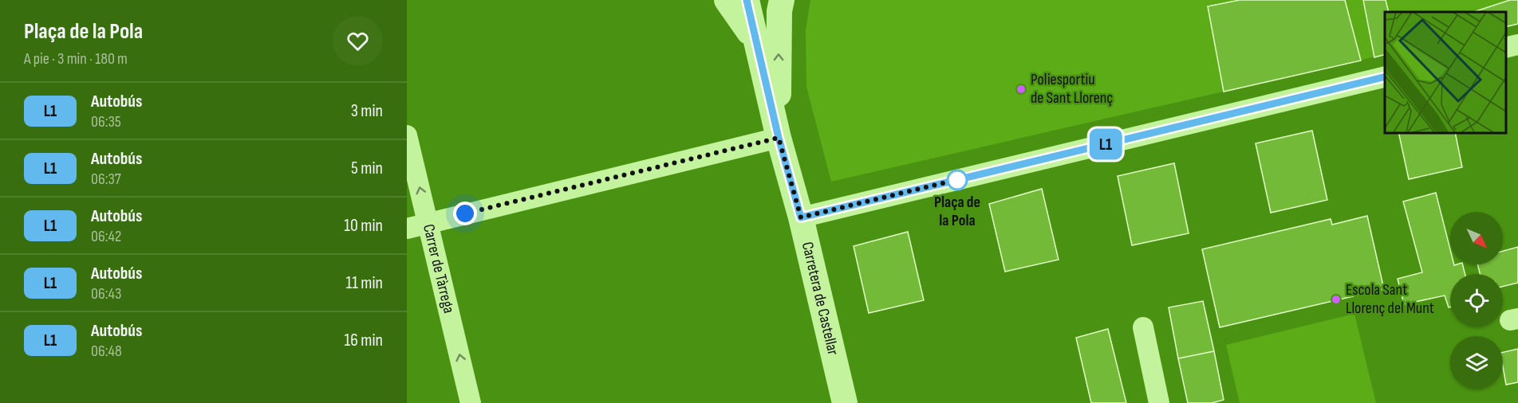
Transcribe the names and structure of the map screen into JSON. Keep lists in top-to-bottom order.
{
  "streets": {
    "street": ["Carrer de Tàrrega", "Carretera de Castellar"]
  },
  "one_way": ["Carrer de Tàrrega"],
  "places": ["Poliesportiu de Sant Llorenç", "Plaça de la Pola", "Escola Sant Llorenç del Munt"],
  "lines": ["bus line L1"],
  "north": "bottom right",
  "page": {
    "heading": ["Plaça de la Pola", "A pie · 3 min · 180 m"],
    "on_map": "L1",
    "list": [
      {
        "mark": "L1",
        "name": "Autobús",
        "note": "06:35",
        "value": "3 min"
      },
      {
        "mark": "L1",
        "name": "Autobús",
        "note": "06:37",
        "value": "5 min"
      },
      {
        "mark": "L1",
        "name": "Autobús",
        "note": "06:42",
        "value": "10 min"
      },
      {
        "mark": "L1",
        "name": "Autobús",
        "note": "06:43",
        "value": "11 min"
      },
      {
        "mark": "L1",
        "name": "Autobús",
        "note": "06:48",
        "value": "16 min"
      }
    ]
  }
}
